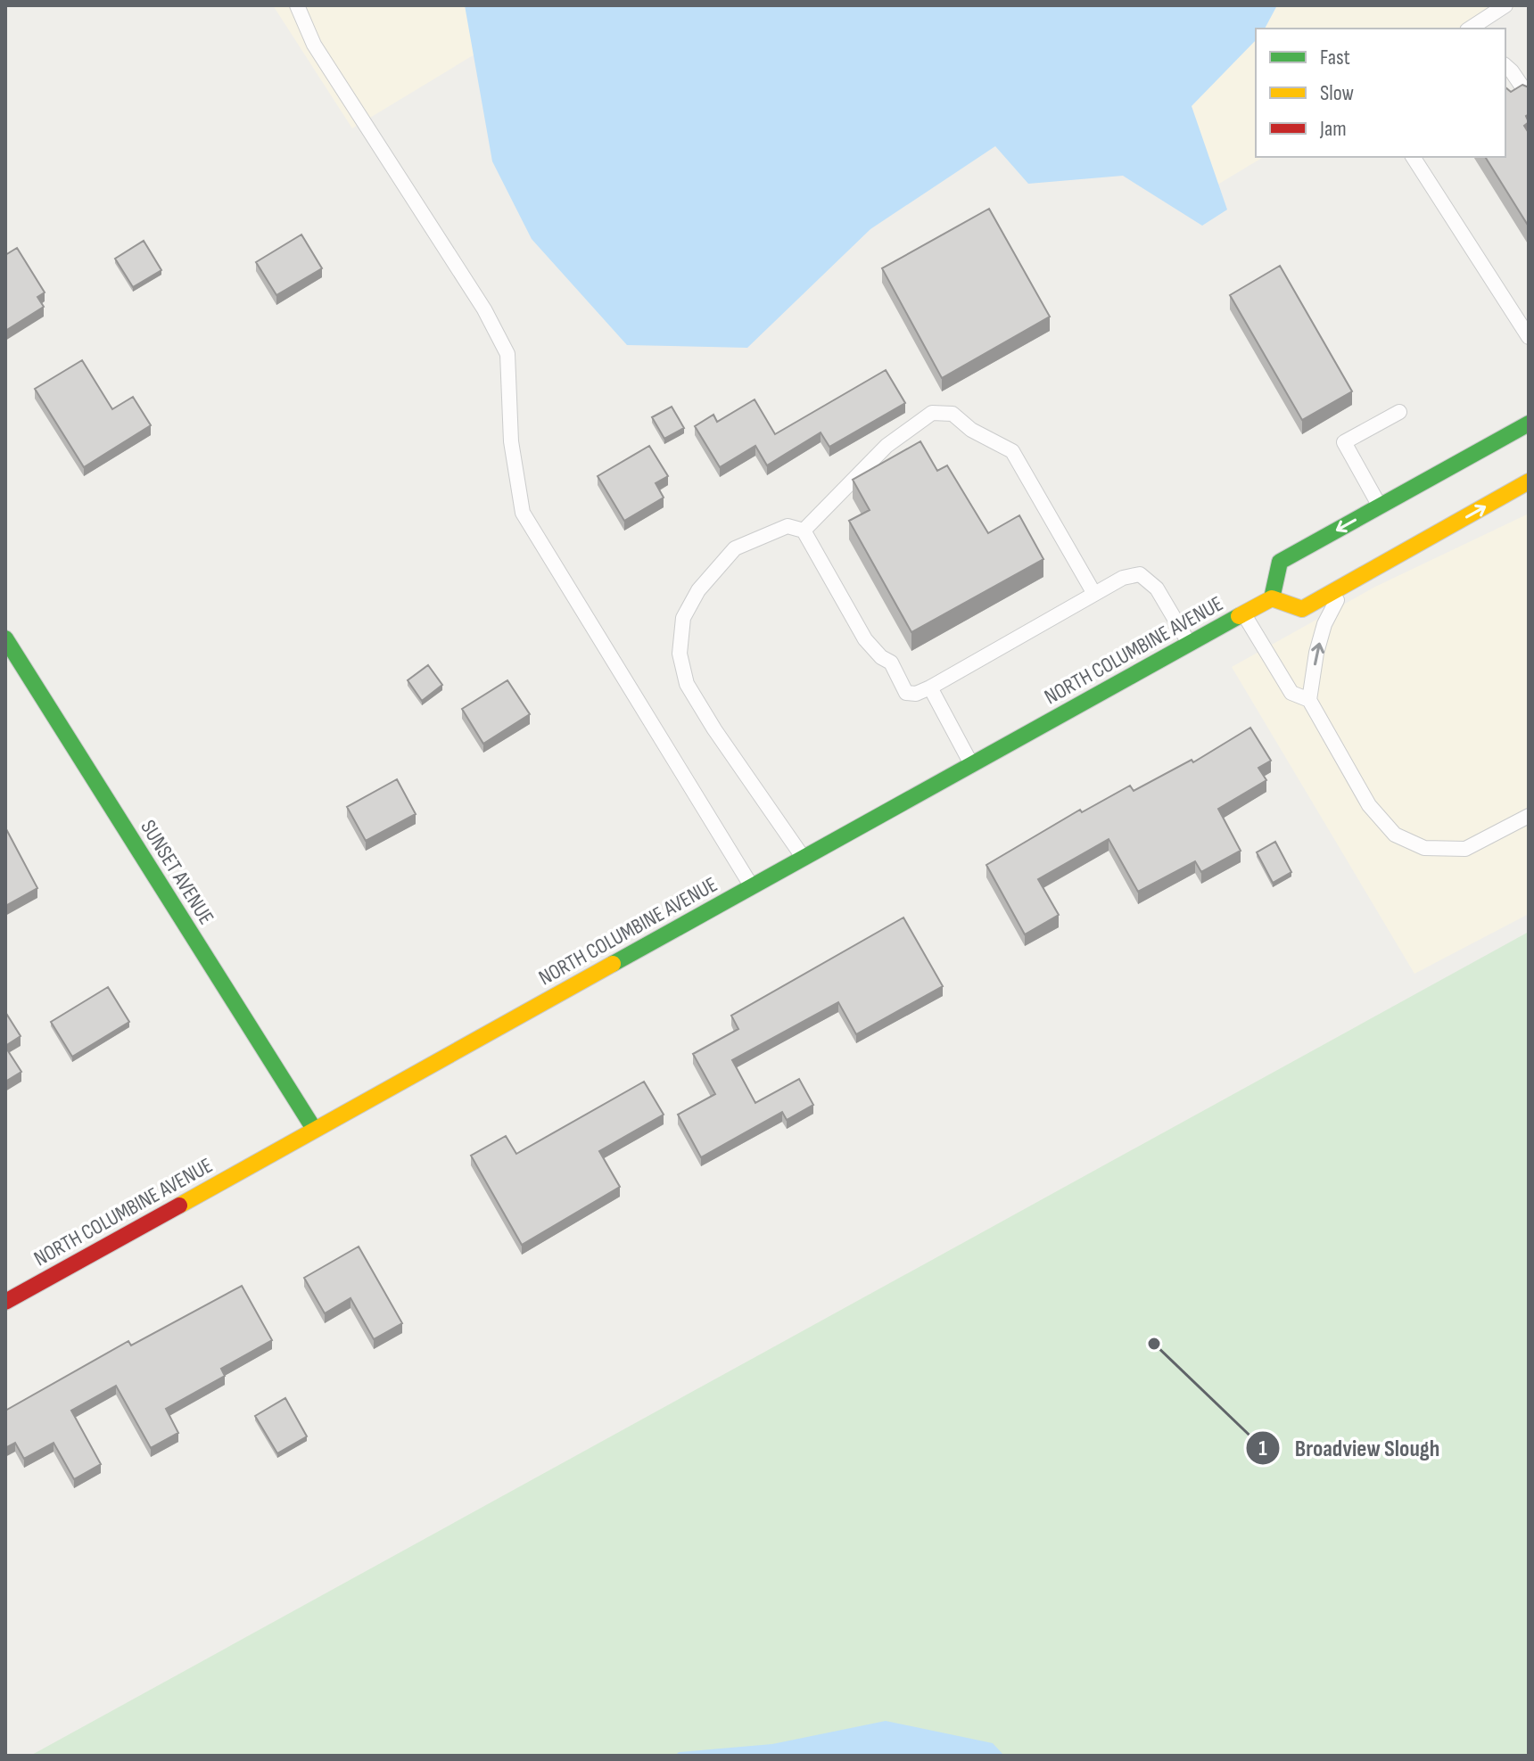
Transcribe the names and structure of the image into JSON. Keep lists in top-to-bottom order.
{
  "streets": {
    "main road": ["NORTH COLUMBINE AVENUE", "SUNSET AVENUE"]
  },
  "crossings": [
    ["NORTH COLUMBINE AVENUE", "SUNSET AVENUE"]
  ],
  "places": ["Broadview Slough"],
  "legend": ["Fast", "Slow", "Jam"]
}
